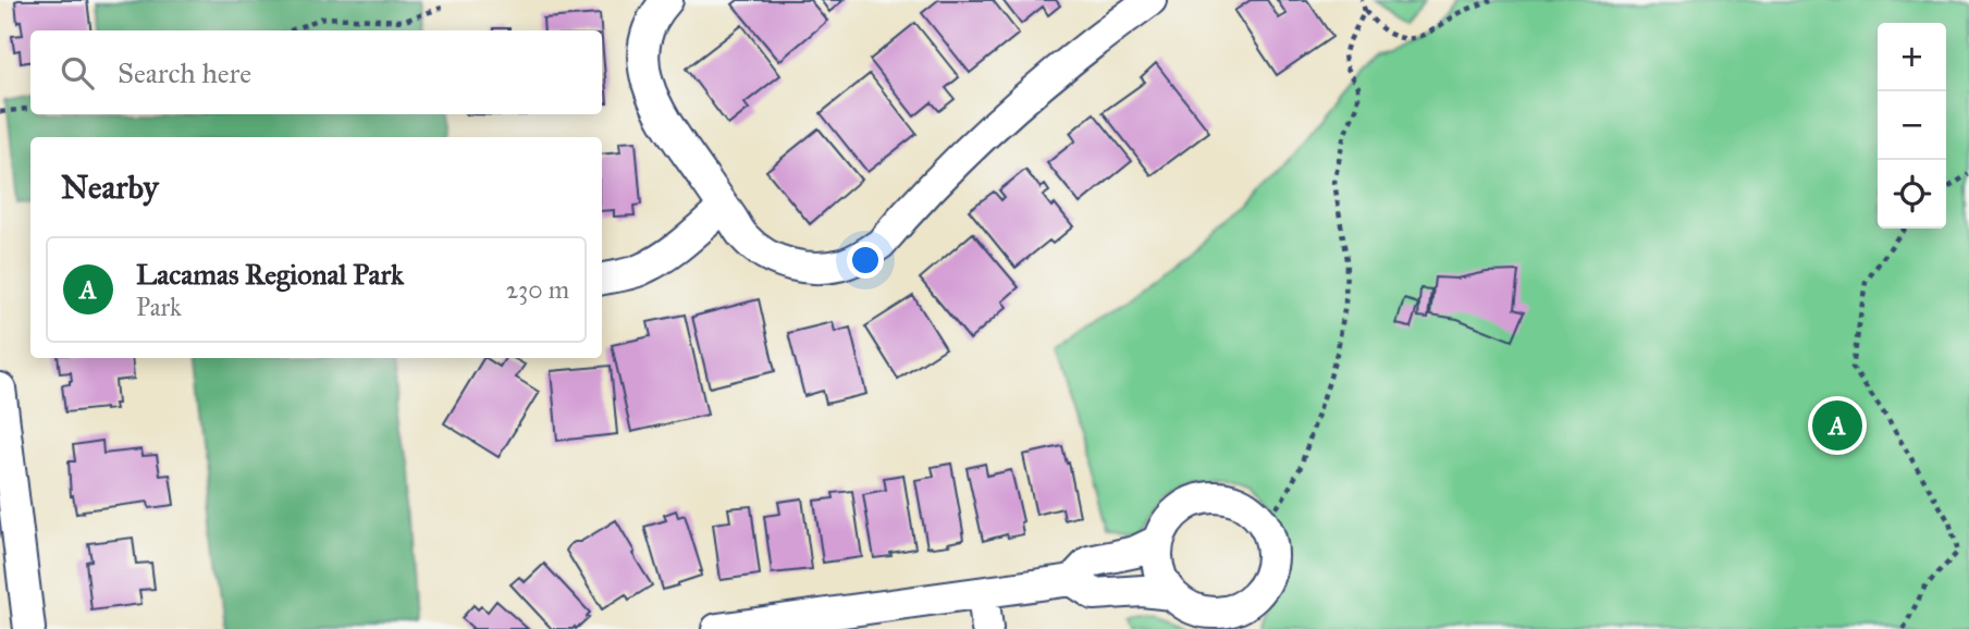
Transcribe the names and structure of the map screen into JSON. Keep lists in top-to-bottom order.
{
  "page": {
    "map_buttons": ["+", "−"],
    "search": "Search here",
    "heading": "Nearby",
    "list": [
      {
        "mark": "A",
        "name": "Lacamas Regional Park",
        "note": "Park",
        "value": "230 m"
      }
    ],
    "pins": "A"
  }
}
